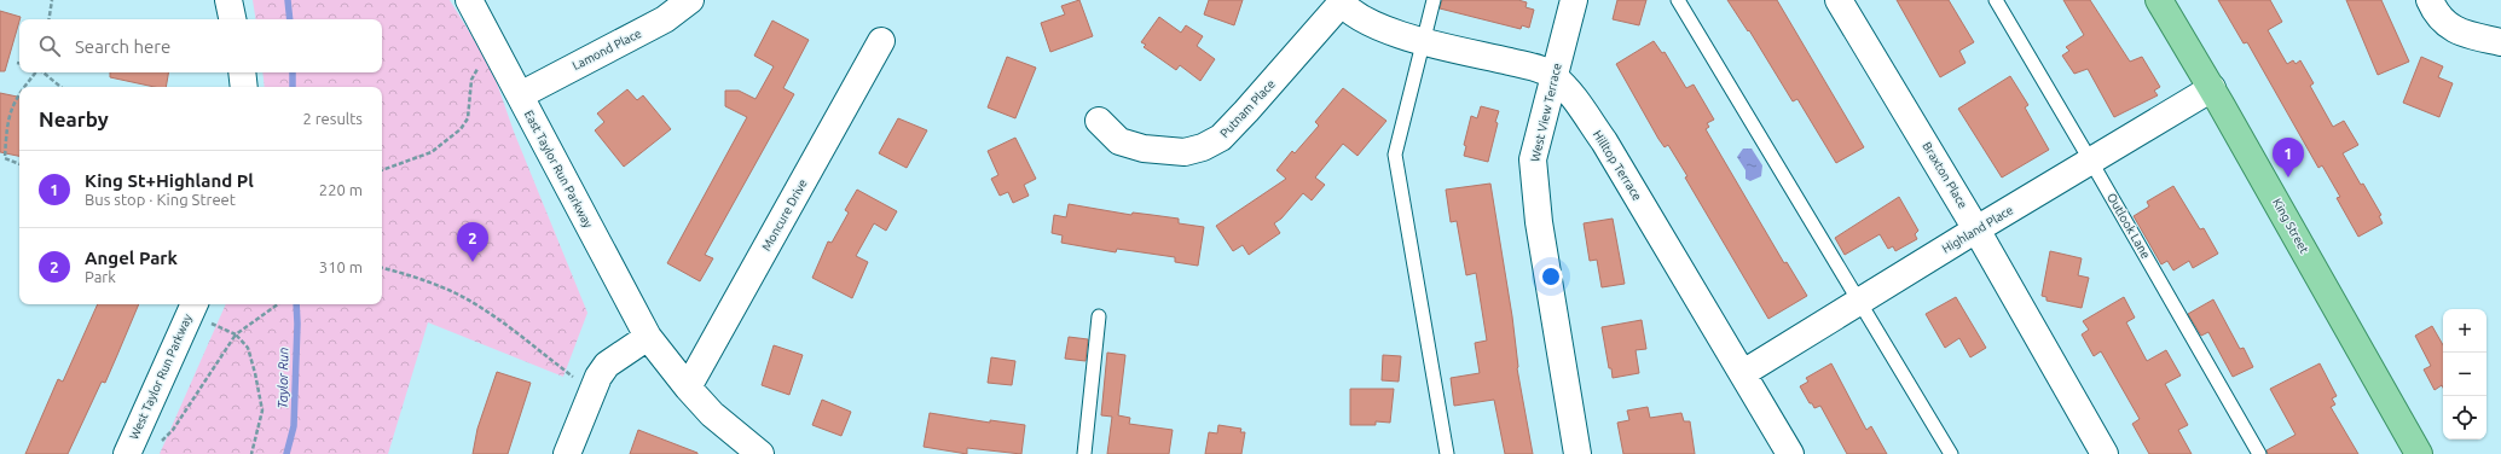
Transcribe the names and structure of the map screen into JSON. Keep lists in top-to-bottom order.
{
  "streets": {
    "main road": ["King Street"],
    "street": [
      "Lamond Place",
      "Putnam Place",
      "West View Terrace",
      "Hilltop Terrace",
      "East Taylor Run Parkway",
      "Braxton Place",
      "Moncure Drive",
      "Highland Place",
      "West Taylor Run Parkway"
    ],
    "lane": ["Outlook Lane"]
  },
  "crossings": [
    ["Lamond Place", "East Taylor Run Parkway"],
    ["Putnam Place", "Hilltop Terrace"],
    ["West View Terrace", "Hilltop Terrace"],
    ["Hilltop Terrace", "Highland Place"],
    ["East Taylor Run Parkway", "Moncure Drive"],
    ["Braxton Place", "Highland Place"],
    ["Outlook Lane", "Highland Place"],
    ["King Street", "Highland Place"]
  ],
  "water": ["Taylor Run"],
  "page": {
    "search": "Search here",
    "heading": ["Nearby", "2 results"],
    "pins": ["1", "2"],
    "list": [
      {
        "mark": "1",
        "name": "King St+Highland Pl",
        "note": "Bus stop · King Street",
        "value": "220 m"
      },
      {
        "mark": "2",
        "name": "Angel Park",
        "note": "Park",
        "value": "310 m"
      }
    ],
    "map_buttons": ["+", "−"]
  }
}
